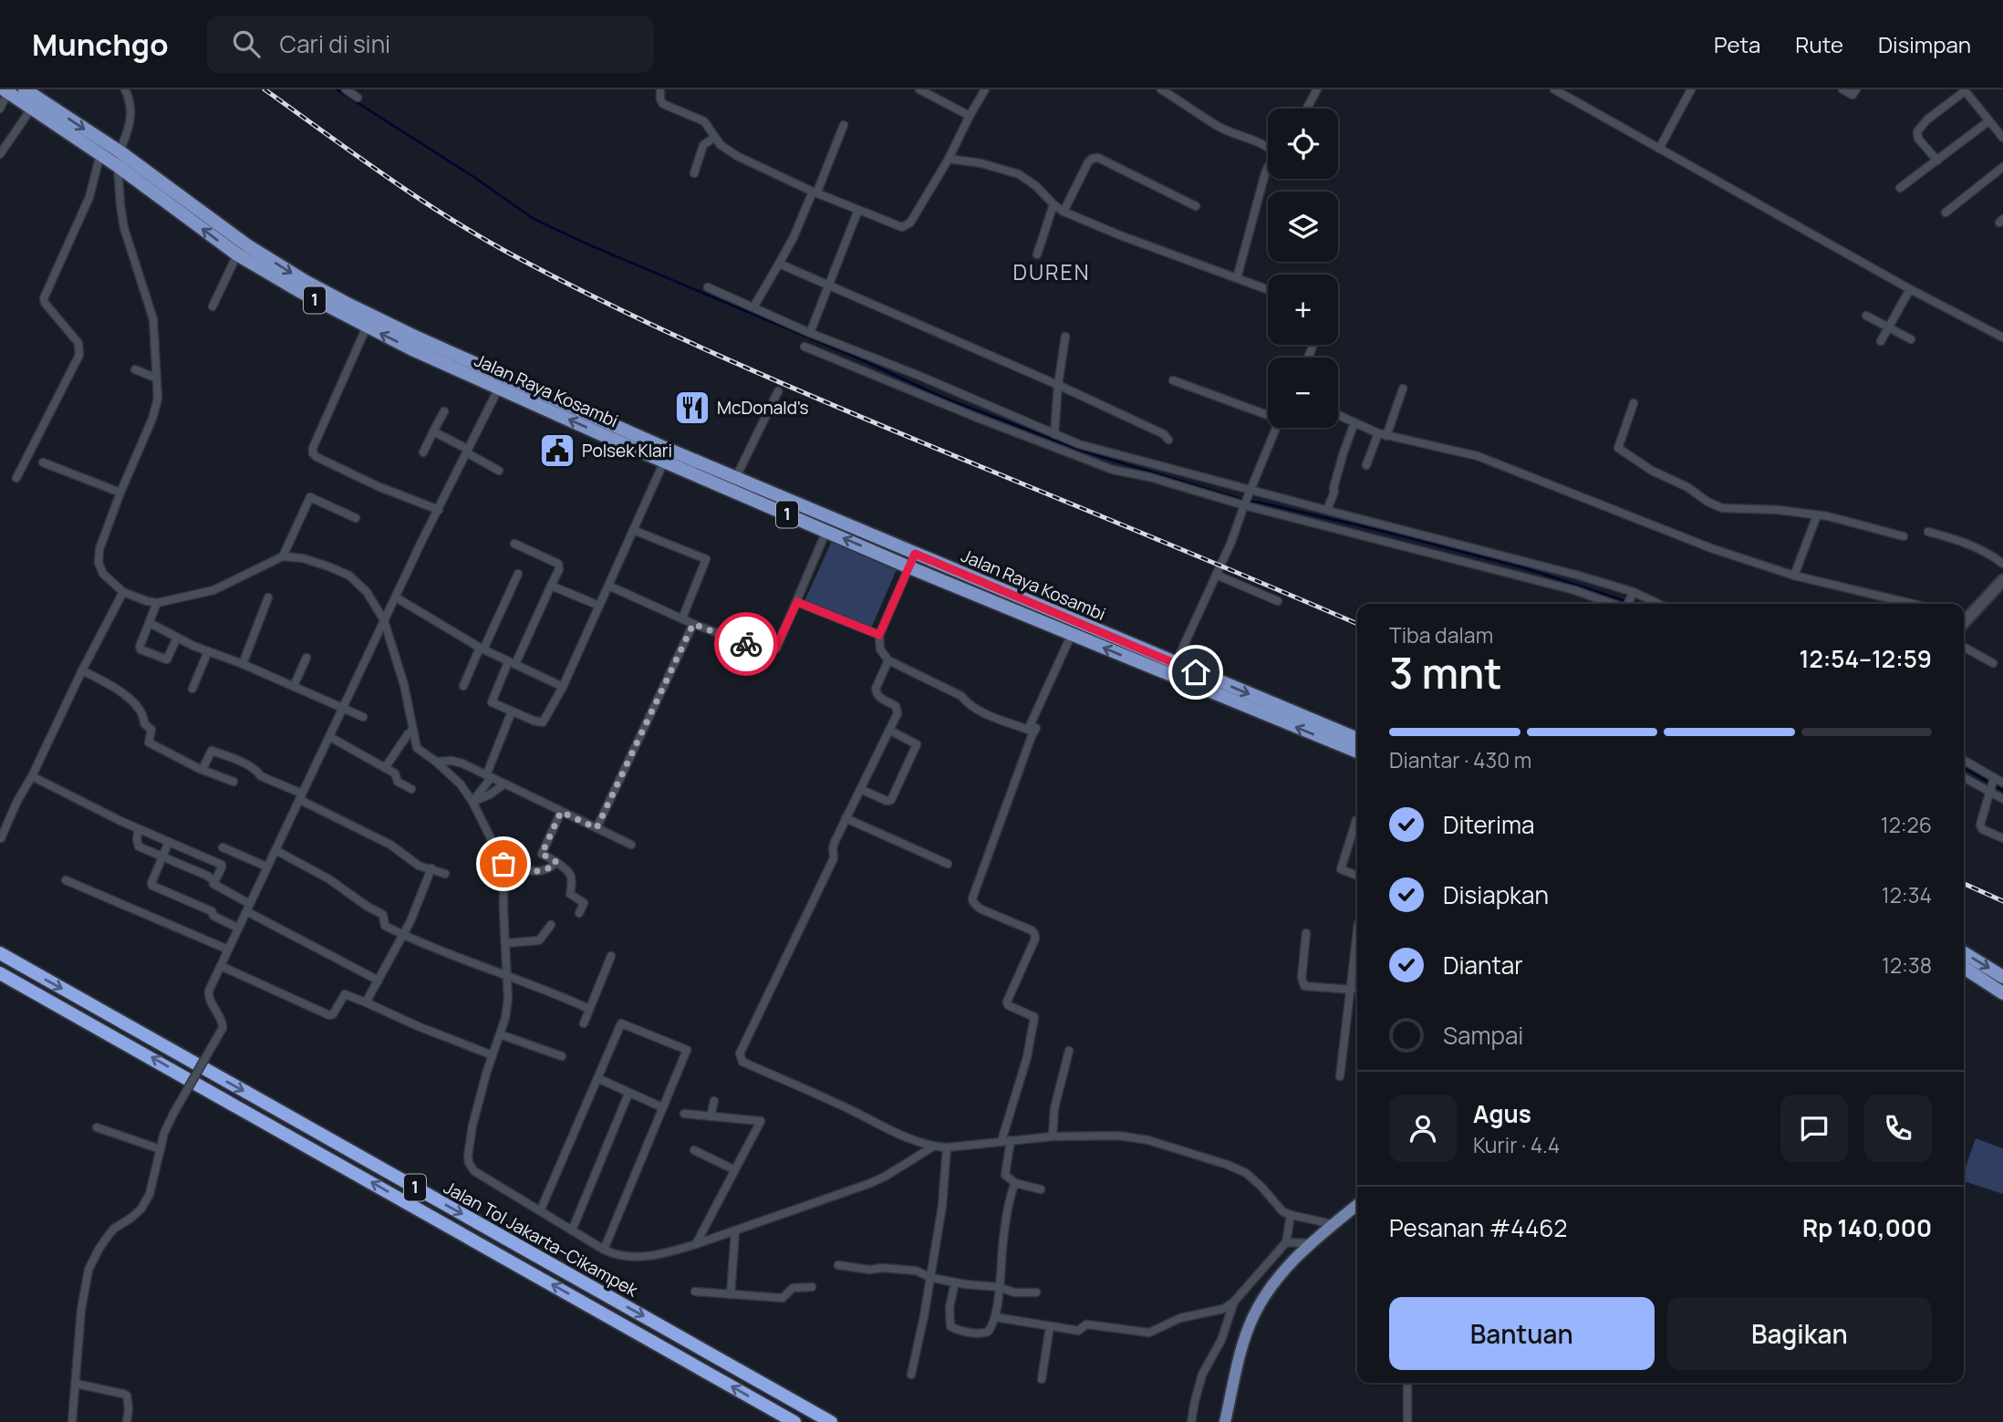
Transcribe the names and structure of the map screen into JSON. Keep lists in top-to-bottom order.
{
  "streets": {
    "highway": ["1", "Jalan Raya Kosambi", "Jalan Tol Jakarta–Cikampek"]
  },
  "districts": ["DUREN"],
  "places": {
    "restaurant": ["McDonald's"],
    "public building": ["Polsek Klari"]
  },
  "page": {
    "header": "Munchgo",
    "search": "Cari di sini",
    "nav": ["Peta", "Rute", "Disimpan"],
    "map_buttons": ["+", "−"],
    "heading": ["3 mnt", "Tiba dalam", "12:54–12:59"],
    "panel": [
      "Agus",
      "Kurir · 4.4",
      "Pesanan #4462",
      "Rp 140,000"
    ],
    "bar": "Diantar · 430 m",
    "list": [
      ["Diterima", "12:26"],
      ["Disiapkan", "12:34"],
      ["Diantar", "12:38"],
      "Sampai"
    ],
    "buttons": ["Bantuan", "Bagikan"]
  }
}
